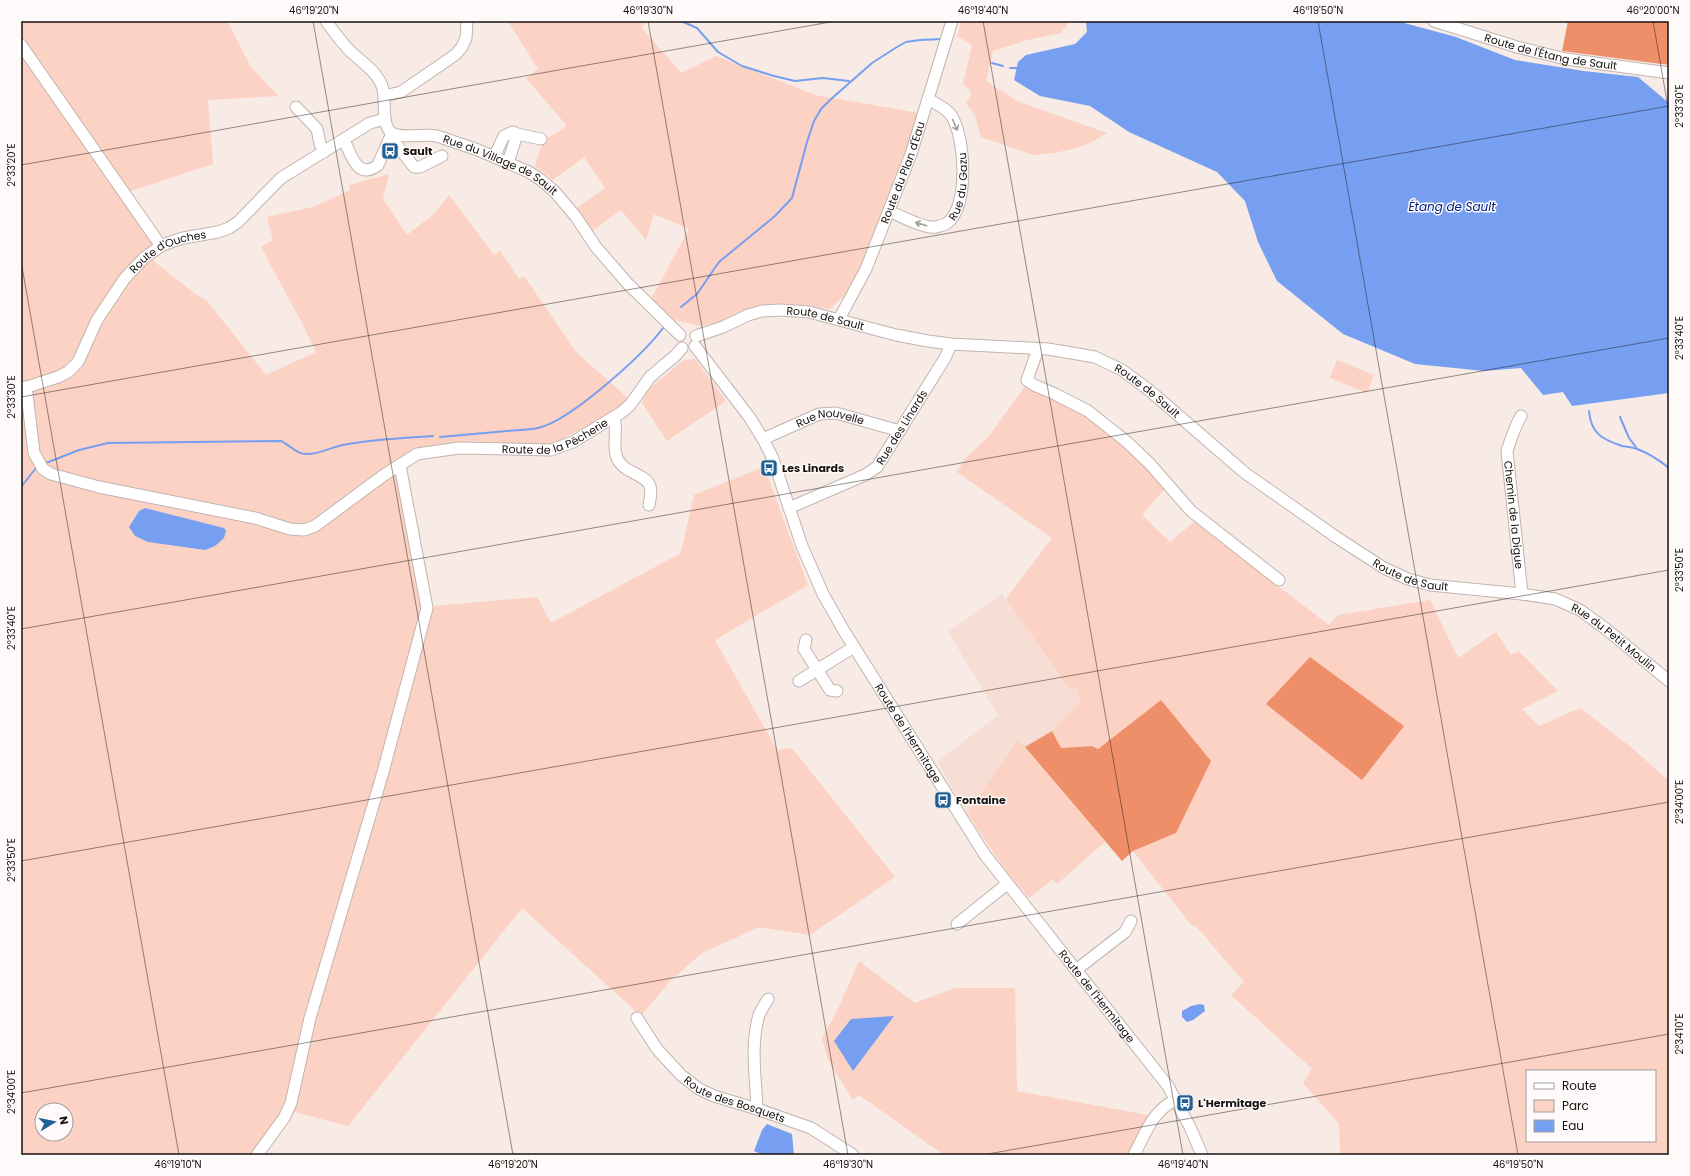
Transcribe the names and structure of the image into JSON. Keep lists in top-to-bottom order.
{
  "streets": {
    "street": [
      "Route de l'Étang de Sault",
      "Rue du Village de Sault",
      "Route du Plan d'Eau",
      "Rue du Gazu",
      "Route d'Ouches",
      "Route de Sault",
      "Rue Nouvelle",
      "Rue des Linards",
      "Route de la Pêcherie",
      "Chemin de la Digue",
      "Rue du Petit Moulin",
      "Route de l'Hermitage",
      "Route des Bosquets"
    ]
  },
  "crossings": [
    ["Rue du Village de Sault", "Route de Sault"],
    ["Rue du Village de Sault", "Route de la Pêcherie"],
    ["Rue du Village de Sault", "Route de l'Hermitage"],
    ["Route du Plan d'Eau", "Rue du Gazu"],
    ["Route du Plan d'Eau", "Route de Sault"],
    ["Route d'Ouches", "Route de la Pêcherie"],
    ["Route de Sault", "Rue des Linards"],
    ["Route de Sault", "Route de la Pêcherie"],
    ["Route de Sault", "Chemin de la Digue"],
    ["Route de Sault", "Rue du Petit Moulin"],
    ["Route de Sault", "Route de l'Hermitage"],
    ["Rue Nouvelle", "Rue des Linards"],
    ["Rue Nouvelle", "Route de l'Hermitage"],
    ["Rue des Linards", "Route de l'Hermitage"],
    ["Route de la Pêcherie", "Route de l'Hermitage"]
  ],
  "water": ["Étang de Sault"],
  "places": {
    "bus stop": [
      "Sault",
      "Les Linards",
      "Fontaine",
      "L'Hermitage"
    ]
  },
  "legend": ["Route", "Parc", "Eau"],
  "north": "right",
  "coordinates": [
    "46°19'20\"N",
    "46°19'30\"N",
    "46°19'40\"N",
    "46°19'50\"N",
    "46°20'00\"N",
    "2°33'30\"E",
    "2°33'20\"E",
    "2°33'40\"E",
    "2°33'50\"E",
    "2°34'00\"E",
    "2°34'10\"E",
    "46°19'10\"N"
  ]
}
